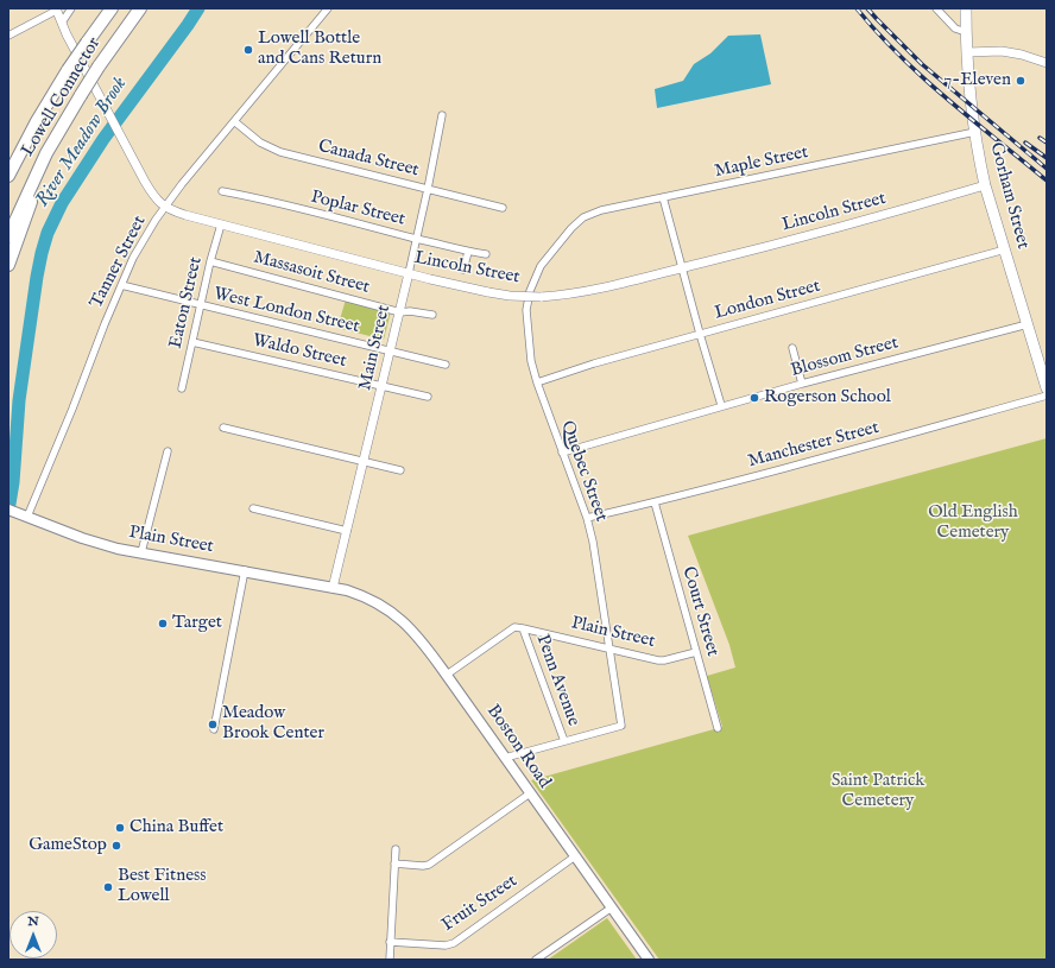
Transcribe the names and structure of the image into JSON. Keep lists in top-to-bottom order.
{
  "streets": {
    "highway": ["Lowell Connector"],
    "main road": ["Gorham Street", "Plain Street", "Boston Road"],
    "street": [
      "Canada Street",
      "Maple Street",
      "Poplar Street",
      "Lincoln Street",
      "Tanner Street",
      "Massasoit Street",
      "London Street",
      "Eaton Street",
      "West London Street",
      "Main Street",
      "Waldo Street",
      "Blossom Street",
      "Manchester Street",
      "Quebec Street",
      "Court Street",
      "Penn Avenue",
      "Fruit Street"
    ]
  },
  "crossings": [
    ["Canada Street", "Tanner Street"],
    ["Canada Street", "Main Street"],
    ["Maple Street", "Gorham Street"],
    ["Maple Street", "Quebec Street"],
    ["Gorham Street", "Lincoln Street"],
    ["Gorham Street", "London Street"],
    ["Gorham Street", "Blossom Street"],
    ["Poplar Street", "Main Street"],
    ["Lincoln Street", "Tanner Street"],
    ["Lincoln Street", "Eaton Street"],
    ["Lincoln Street", "Main Street"],
    ["Tanner Street", "West London Street"],
    ["Tanner Street", "Plain Street"],
    ["Massasoit Street", "Eaton Street"],
    ["Massasoit Street", "Main Street"],
    ["London Street", "Quebec Street"],
    ["Eaton Street", "West London Street"],
    ["Eaton Street", "Waldo Street"],
    ["West London Street", "Main Street"],
    ["Main Street", "Waldo Street"],
    ["Main Street", "Plain Street"],
    ["Main Street", "Boston Road"],
    ["Blossom Street", "Quebec Street"],
    ["Manchester Street", "Quebec Street"],
    ["Manchester Street", "Court Street"],
    ["Quebec Street", "Plain Street"],
    ["Quebec Street", "Penn Avenue"],
    ["Plain Street", "Court Street"],
    ["Plain Street", "Penn Avenue"],
    ["Plain Street", "Boston Road"],
    ["Boston Road", "Fruit Street"]
  ],
  "water": ["River Meadow Brook"],
  "parks": ["Old English Cemetery", "Saint Patrick Cemetery"],
  "places": [
    "Lowell Bottle and Cans Return",
    "7-Eleven",
    "Rogerson School",
    "Target",
    "Meadow Brook Center",
    "China Buffet",
    "GameStop",
    "Best Fitness Lowell"
  ],
  "north": "top"
}
